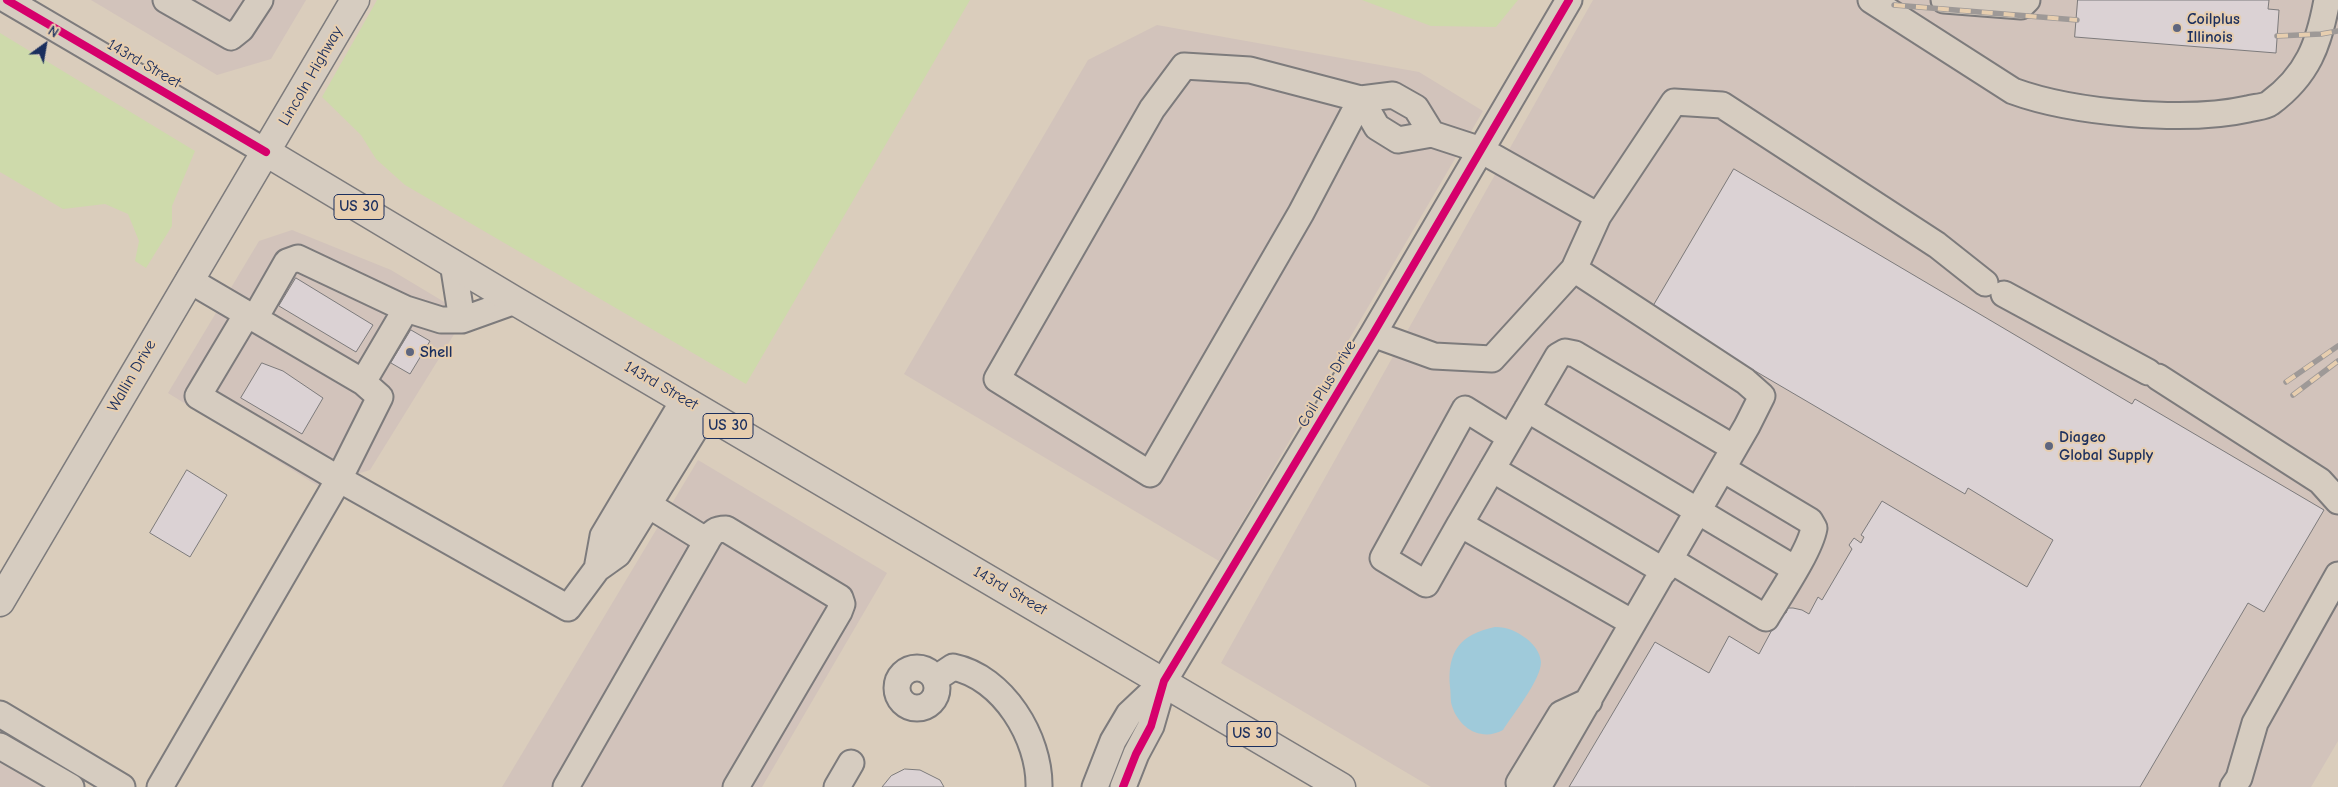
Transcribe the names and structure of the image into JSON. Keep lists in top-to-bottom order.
{
  "streets": {
    "main road": [
      "143rd Street",
      "Lincoln Highway",
      "US 30",
      "Wallin Drive"
    ],
    "street": ["Coil Plus Drive"]
  },
  "crossings": [
    ["143rd Street", "Lincoln Highway"],
    ["143rd Street", "Wallin Drive"],
    ["143rd Street", "Coil Plus Drive"],
    ["Lincoln Highway", "Wallin Drive"]
  ],
  "places": ["Coilplus Illinois", "Shell", "Diageo Global Supply"],
  "north": "top right"
}
